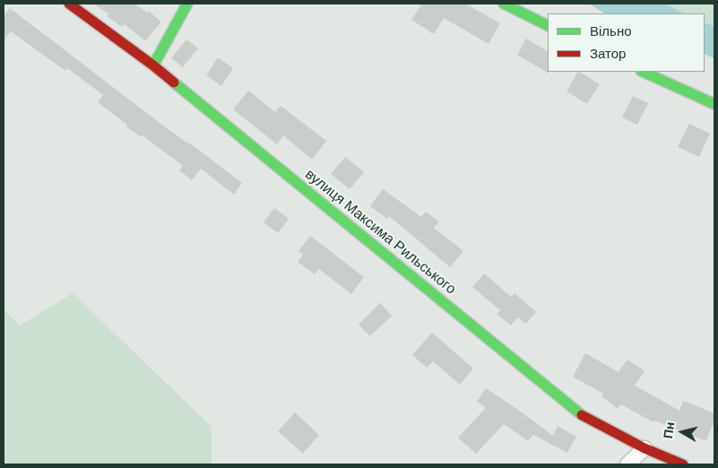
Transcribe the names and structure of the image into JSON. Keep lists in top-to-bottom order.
{
  "streets": {
    "main road": ["вулиця Максима Рильського"]
  },
  "legend": ["Вільно", "Затор"],
  "north": "left"
}
